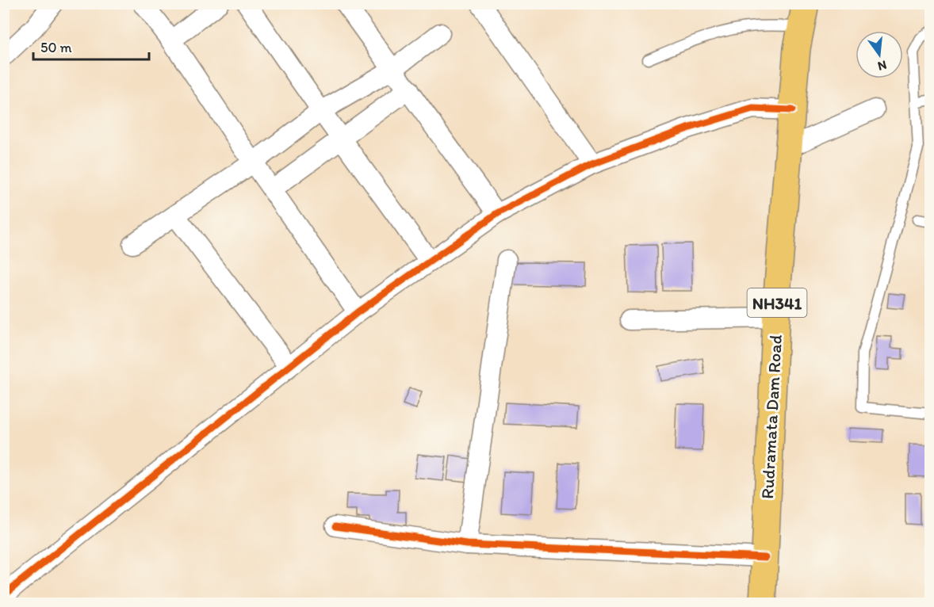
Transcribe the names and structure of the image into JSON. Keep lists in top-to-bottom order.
{
  "streets": {
    "highway": ["NH341", "Rudramata Dam Road"]
  },
  "scale_bar": "50 m",
  "north": "bottom"
}
